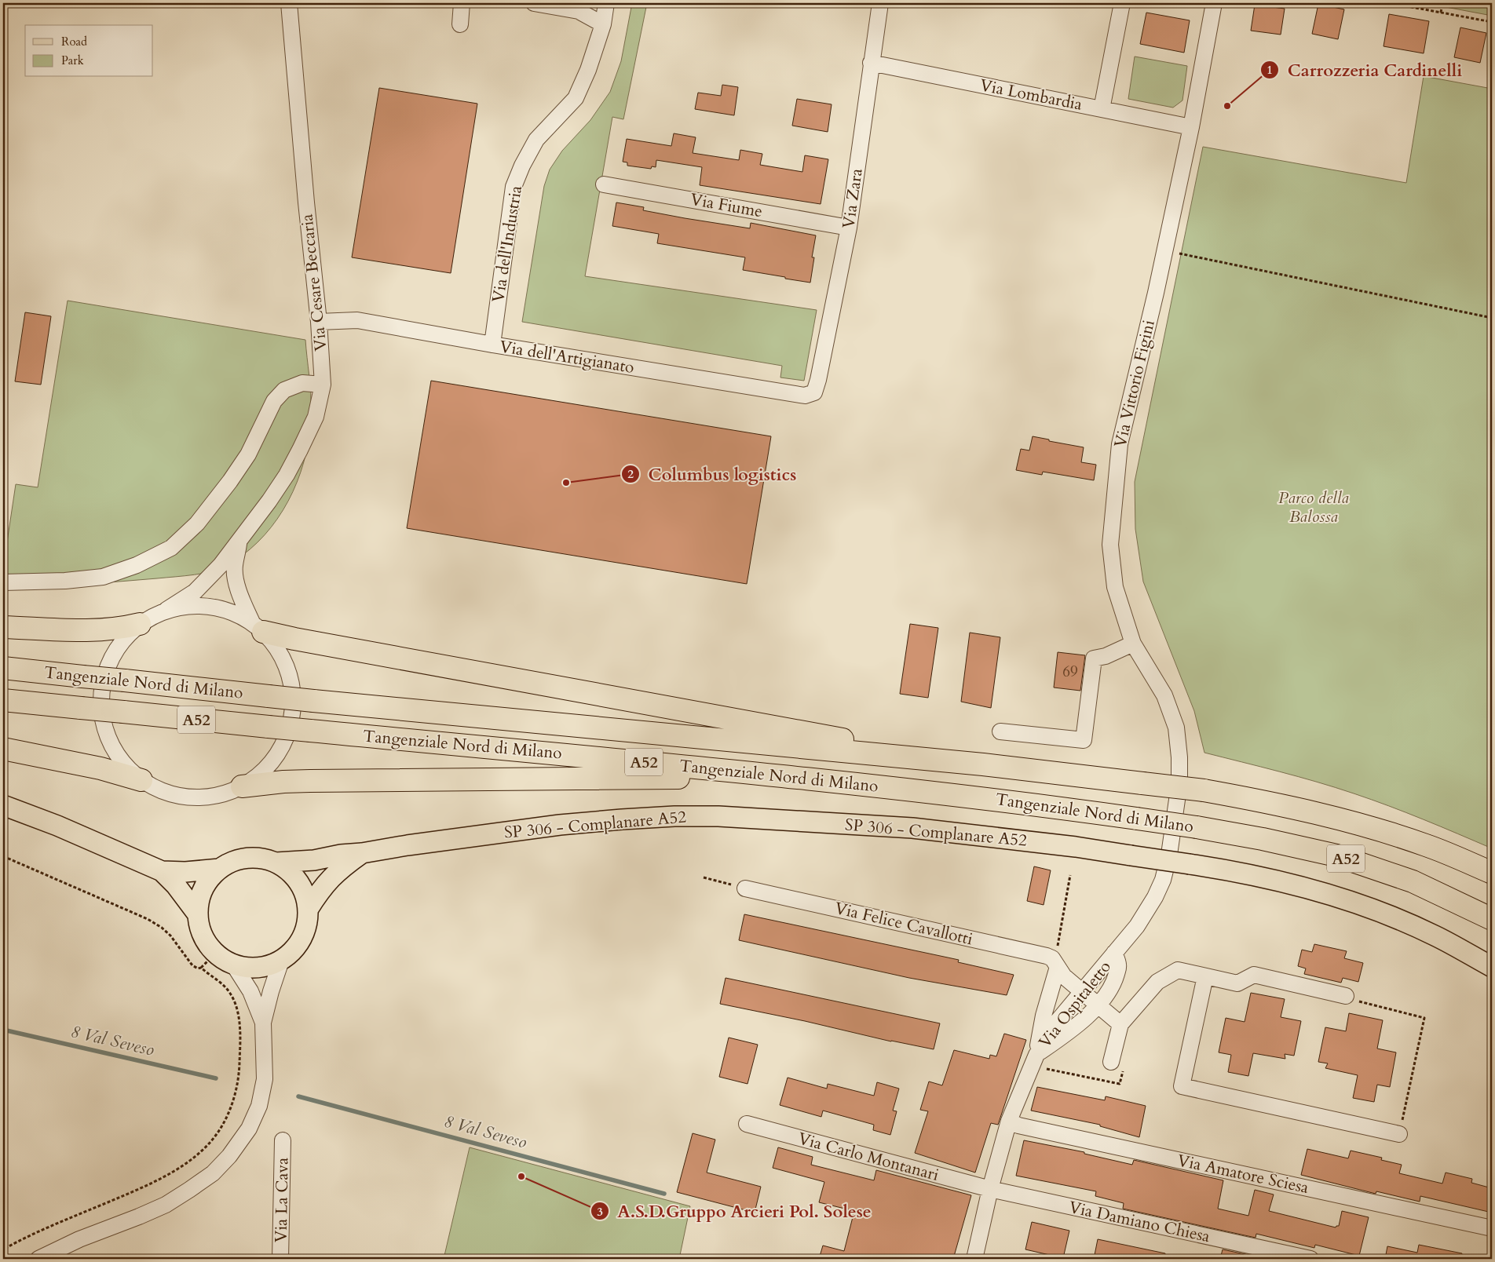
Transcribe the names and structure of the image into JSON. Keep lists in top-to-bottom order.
{
  "streets": {
    "highway": ["Tangenziale Nord di Milano", "A52"],
    "main road": ["SP 306 - Complanare A52"],
    "street": [
      "Via Lombardia",
      "Via Zara",
      "Via Fiume",
      "Via dell'Industria",
      "Via Cesare Beccaria",
      "Via dell'Artigianato",
      "Via Vittorio Figini",
      "Via Felice Cavallotti",
      "Via Ospitaletto",
      "Via Carlo Montanari",
      "Via Amatore Sciesa",
      "Via La Cava",
      "Via Damiano Chiesa"
    ]
  },
  "crossings": [
    ["Via Lombardia", "Via Zara"],
    ["Via Lombardia", "Via Vittorio Figini"],
    ["Via Zara", "Via Fiume"],
    ["Via Zara", "Via dell'Artigianato"],
    ["Via dell'Industria", "Via dell'Artigianato"],
    ["Via Cesare Beccaria", "Via dell'Artigianato"],
    ["Via Vittorio Figini", "Via Ospitaletto"],
    ["Via Ospitaletto", "Via Carlo Montanari"],
    ["Via Ospitaletto", "Via Amatore Sciesa"],
    ["Via Ospitaletto", "Via Damiano Chiesa"],
    ["Via Carlo Montanari", "Via Damiano Chiesa"]
  ],
  "water": ["8 Val Seveso"],
  "parks": ["Parco della Balossa"],
  "places": ["Carrozzeria Cardinelli", "Columbus logistics", "A.S.D.Gruppo Arcieri Pol. Solese"],
  "house_numbers": ["69"],
  "legend": ["Road", "Park"]
}
